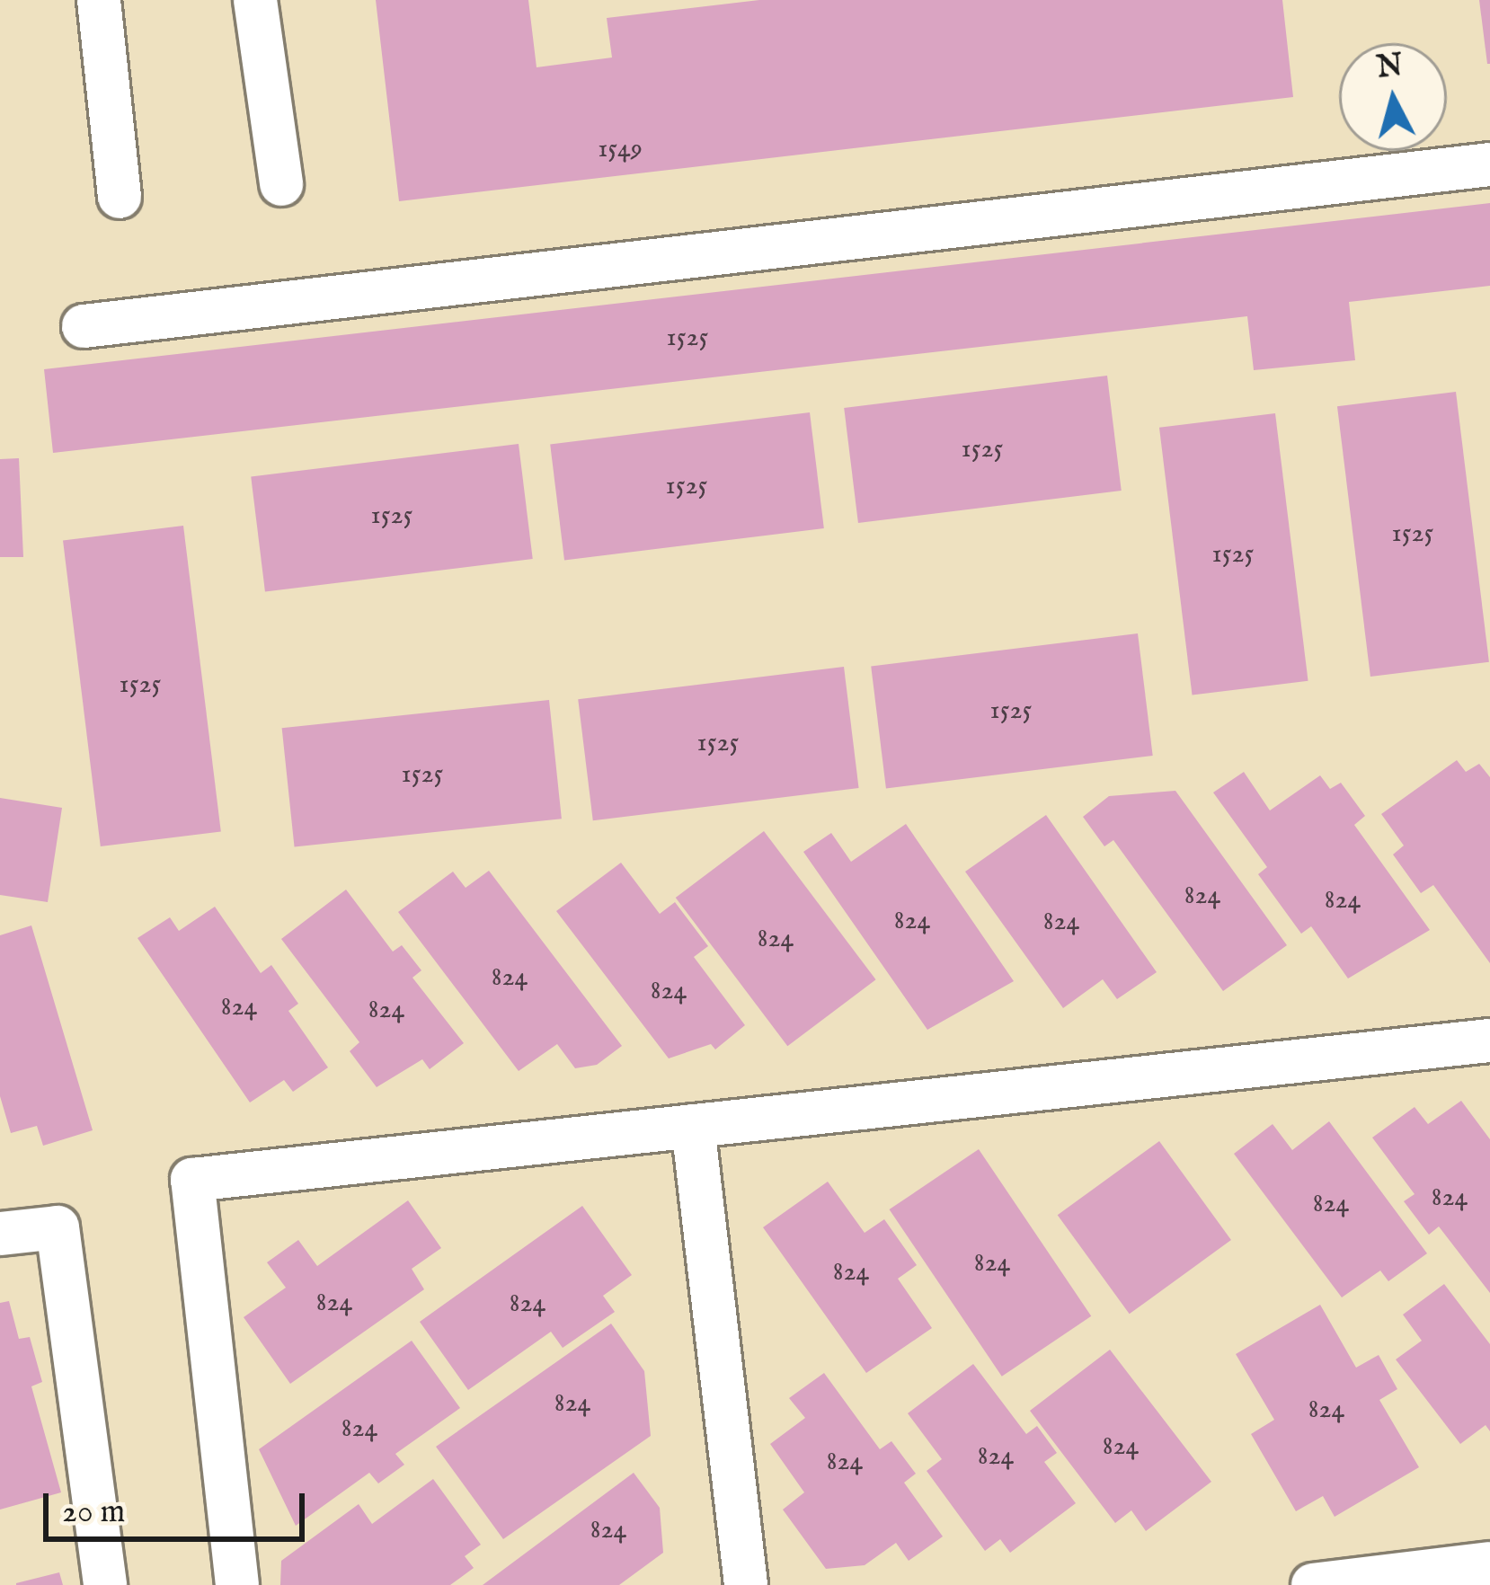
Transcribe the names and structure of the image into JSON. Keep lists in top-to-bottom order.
{
  "house_numbers": [
    "1549",
    "1525",
    "1525",
    "1525",
    "1525",
    "1525",
    "1525",
    "1525",
    "1525",
    "1525",
    "1525",
    "824",
    "824",
    "824",
    "824",
    "824",
    "824",
    "824",
    "824",
    "824",
    "824",
    "824",
    "824",
    "824",
    "824",
    "824",
    "824",
    "824",
    "824",
    "824",
    "824",
    "824",
    "824"
  ],
  "scale_bar": "20 m",
  "north": "top"
}
